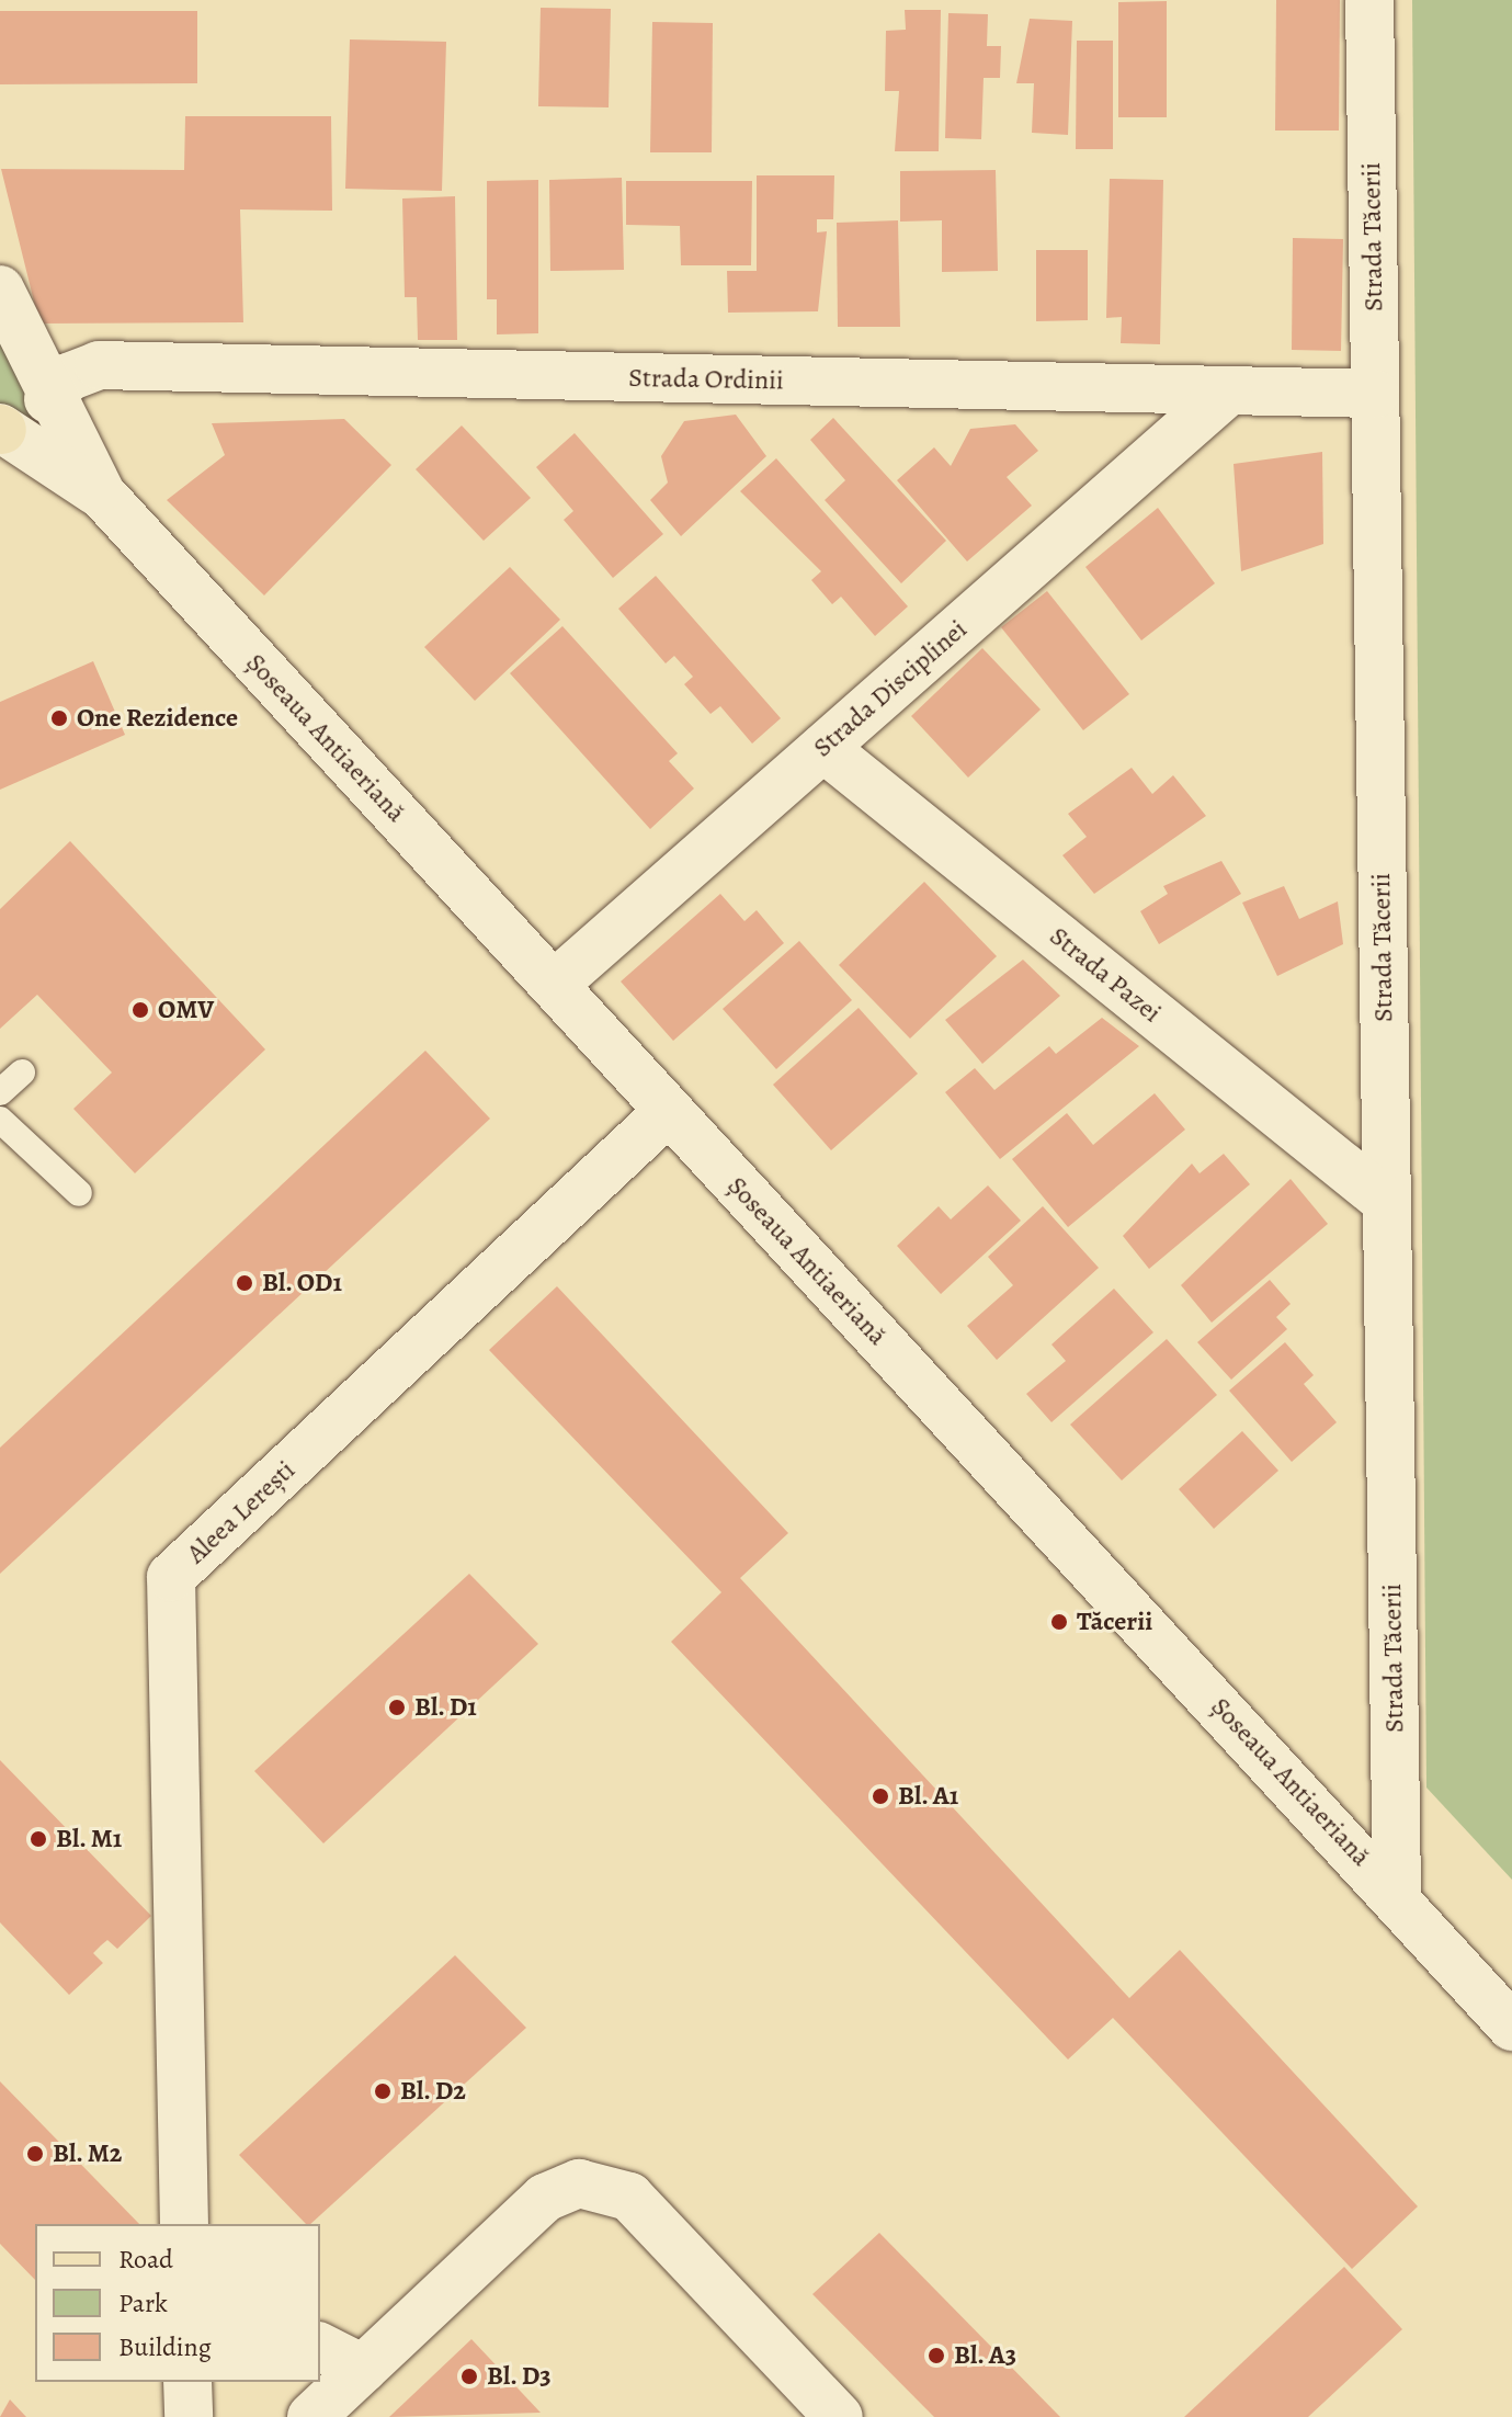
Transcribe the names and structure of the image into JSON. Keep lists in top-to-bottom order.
{
  "streets": {
    "street": [
      "Strada Tăcerii",
      "Strada Ordinii",
      "Strada Disciplinei",
      "Șoseaua Antiaeriană",
      "Strada Pazei",
      "Aleea Lerești"
    ]
  },
  "crossings": [
    ["Strada Tăcerii", "Strada Ordinii"],
    ["Strada Tăcerii", "Șoseaua Antiaeriană"],
    ["Strada Tăcerii", "Strada Pazei"],
    ["Strada Ordinii", "Strada Disciplinei"],
    ["Strada Ordinii", "Șoseaua Antiaeriană"],
    ["Strada Disciplinei", "Șoseaua Antiaeriană"],
    ["Strada Disciplinei", "Strada Pazei"],
    ["Șoseaua Antiaeriană", "Aleea Lerești"]
  ],
  "places": [
    "One Rezidence",
    "OMV",
    "Bl. OD1",
    "Tăcerii",
    "Bl. D1",
    "Bl. A1",
    "Bl. M1",
    "Bl. D2",
    "Bl. M2",
    "Bl. A3",
    "Bl. D3"
  ],
  "legend": ["Road", "Park", "Building"]
}
